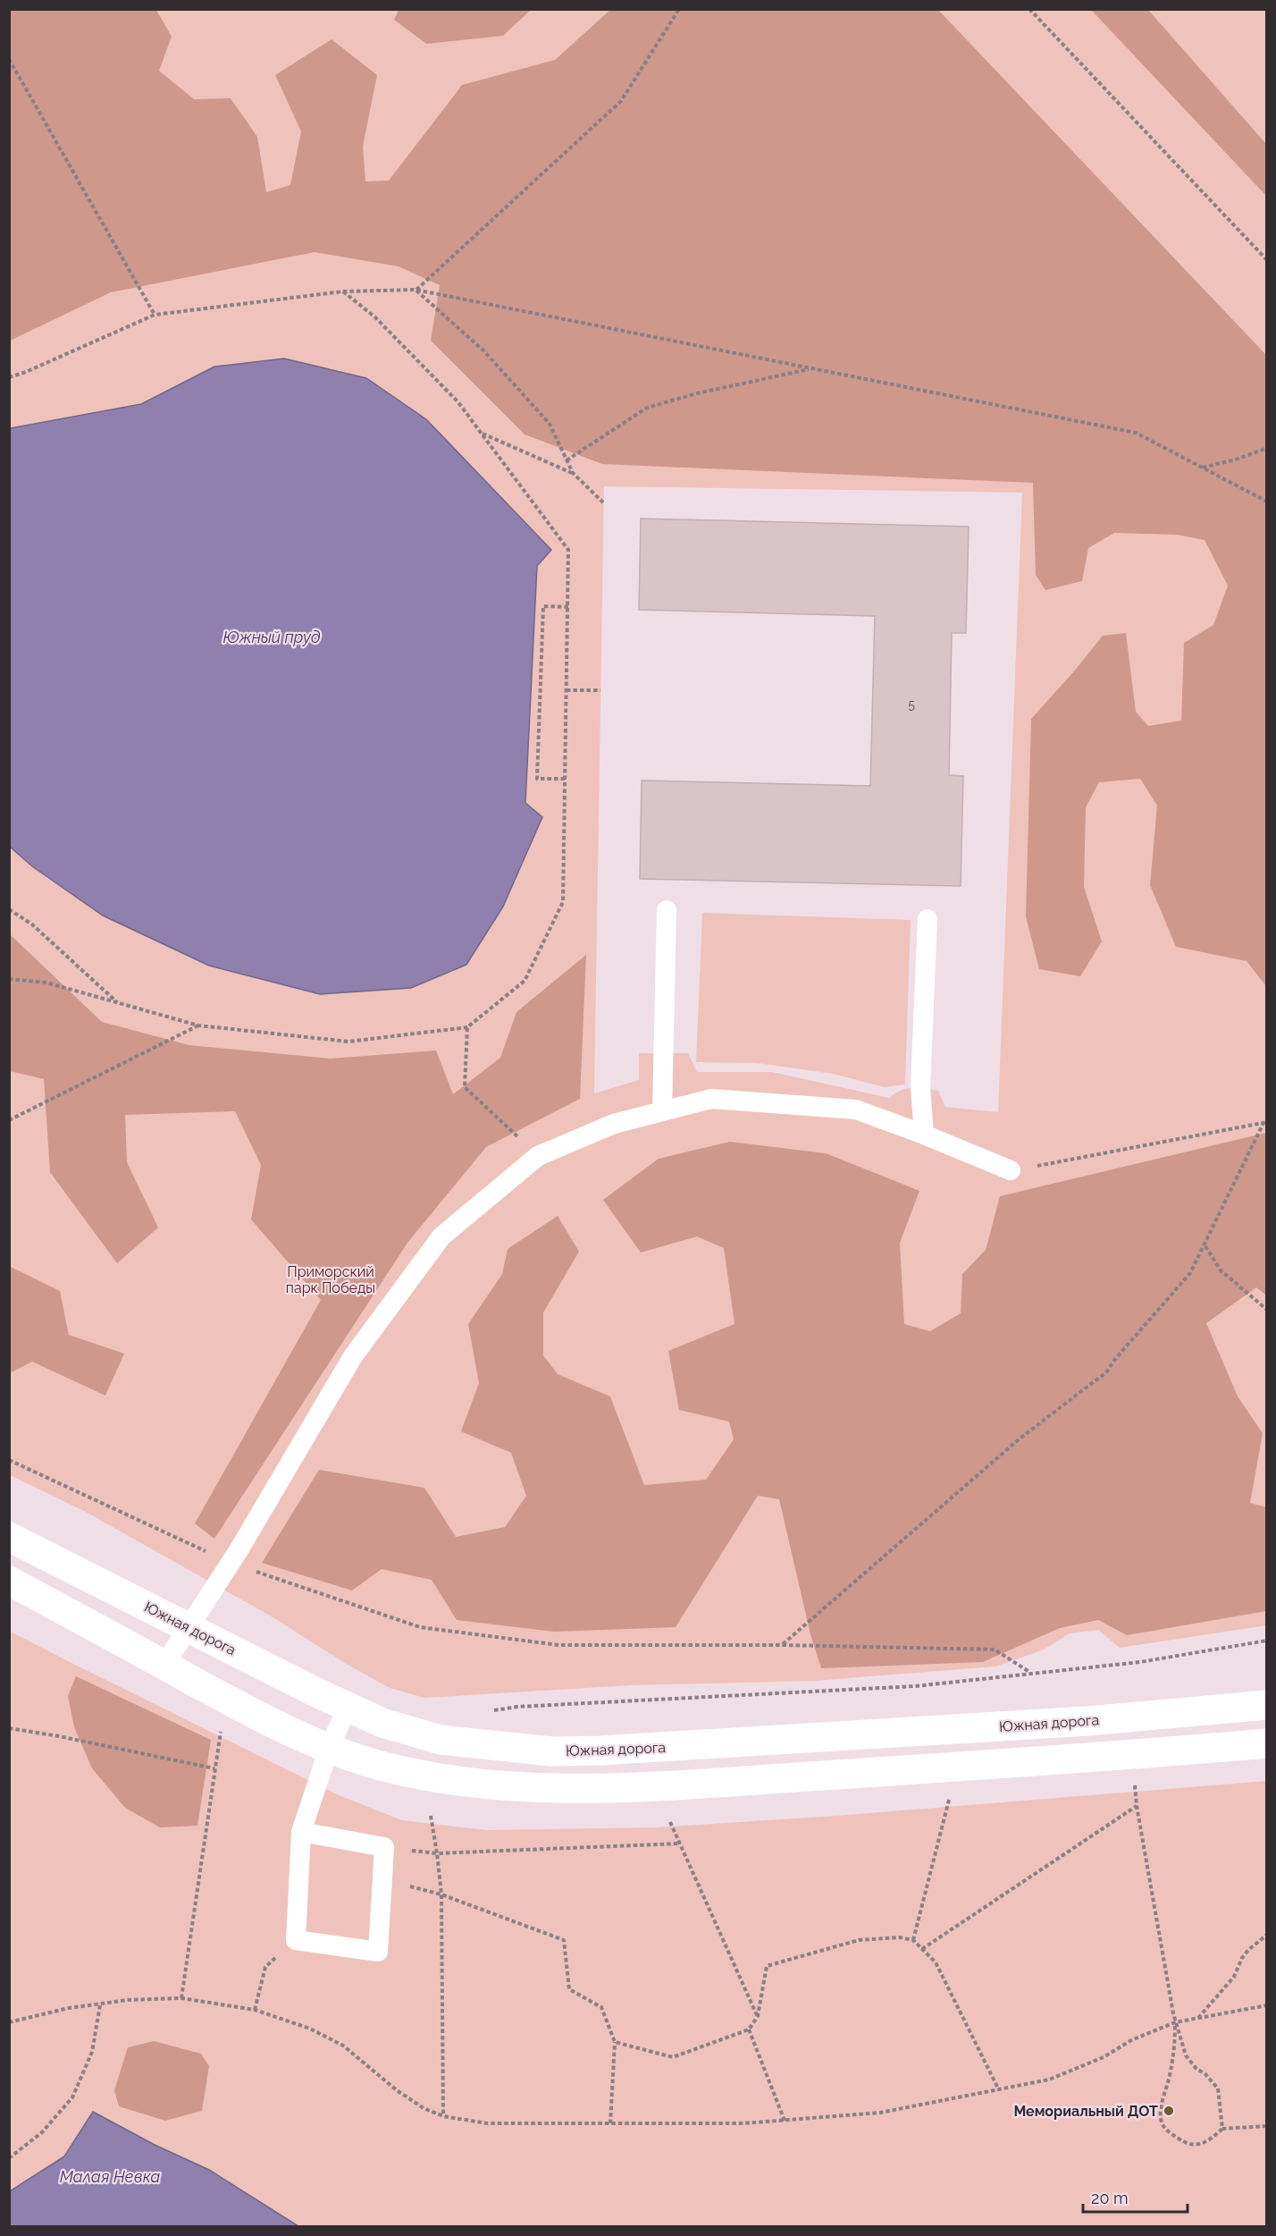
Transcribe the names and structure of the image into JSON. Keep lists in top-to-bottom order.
{
  "streets": {
    "street": ["Южная дорога"]
  },
  "water": ["Южный пруд", "Малая Невка"],
  "parks": ["Приморский парк Победы"],
  "places": ["Мемориальный ДОТ"],
  "house_numbers": ["5"],
  "scale_bar": "20 m"
}
